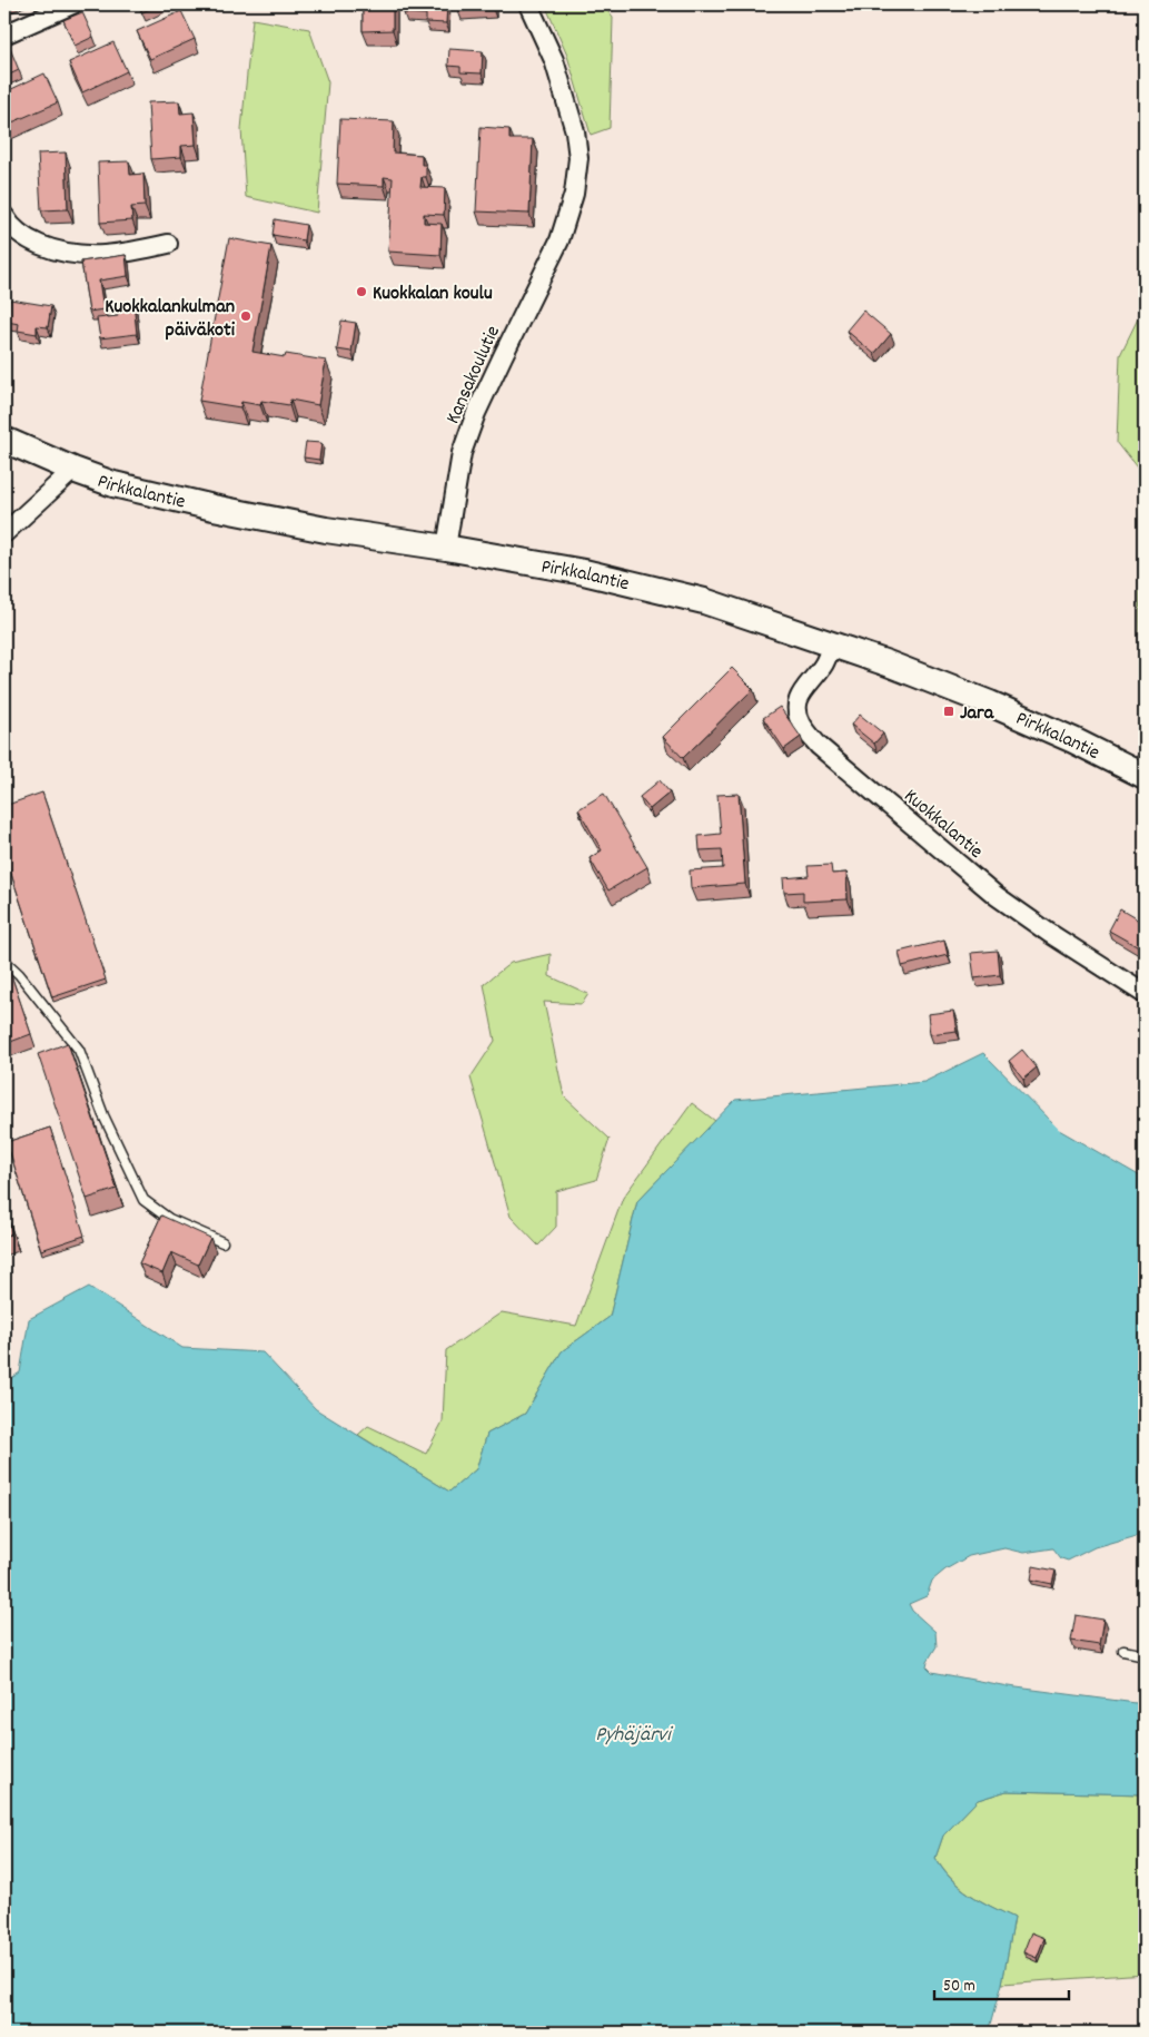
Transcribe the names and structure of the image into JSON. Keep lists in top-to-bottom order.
{
  "streets": {
    "street": ["Kansakoulutie", "Pirkkalantie", "Kuokkalantie"]
  },
  "crossings": [
    ["Kansakoulutie", "Pirkkalantie"],
    ["Pirkkalantie", "Kuokkalantie"]
  ],
  "water": ["Pyhäjärvi"],
  "places": {
    "other": ["Kuokkalan koulu", "Kuokkalankulman päiväkoti"],
    "transit": ["Jara"]
  },
  "scale_bar": "50 m"
}
